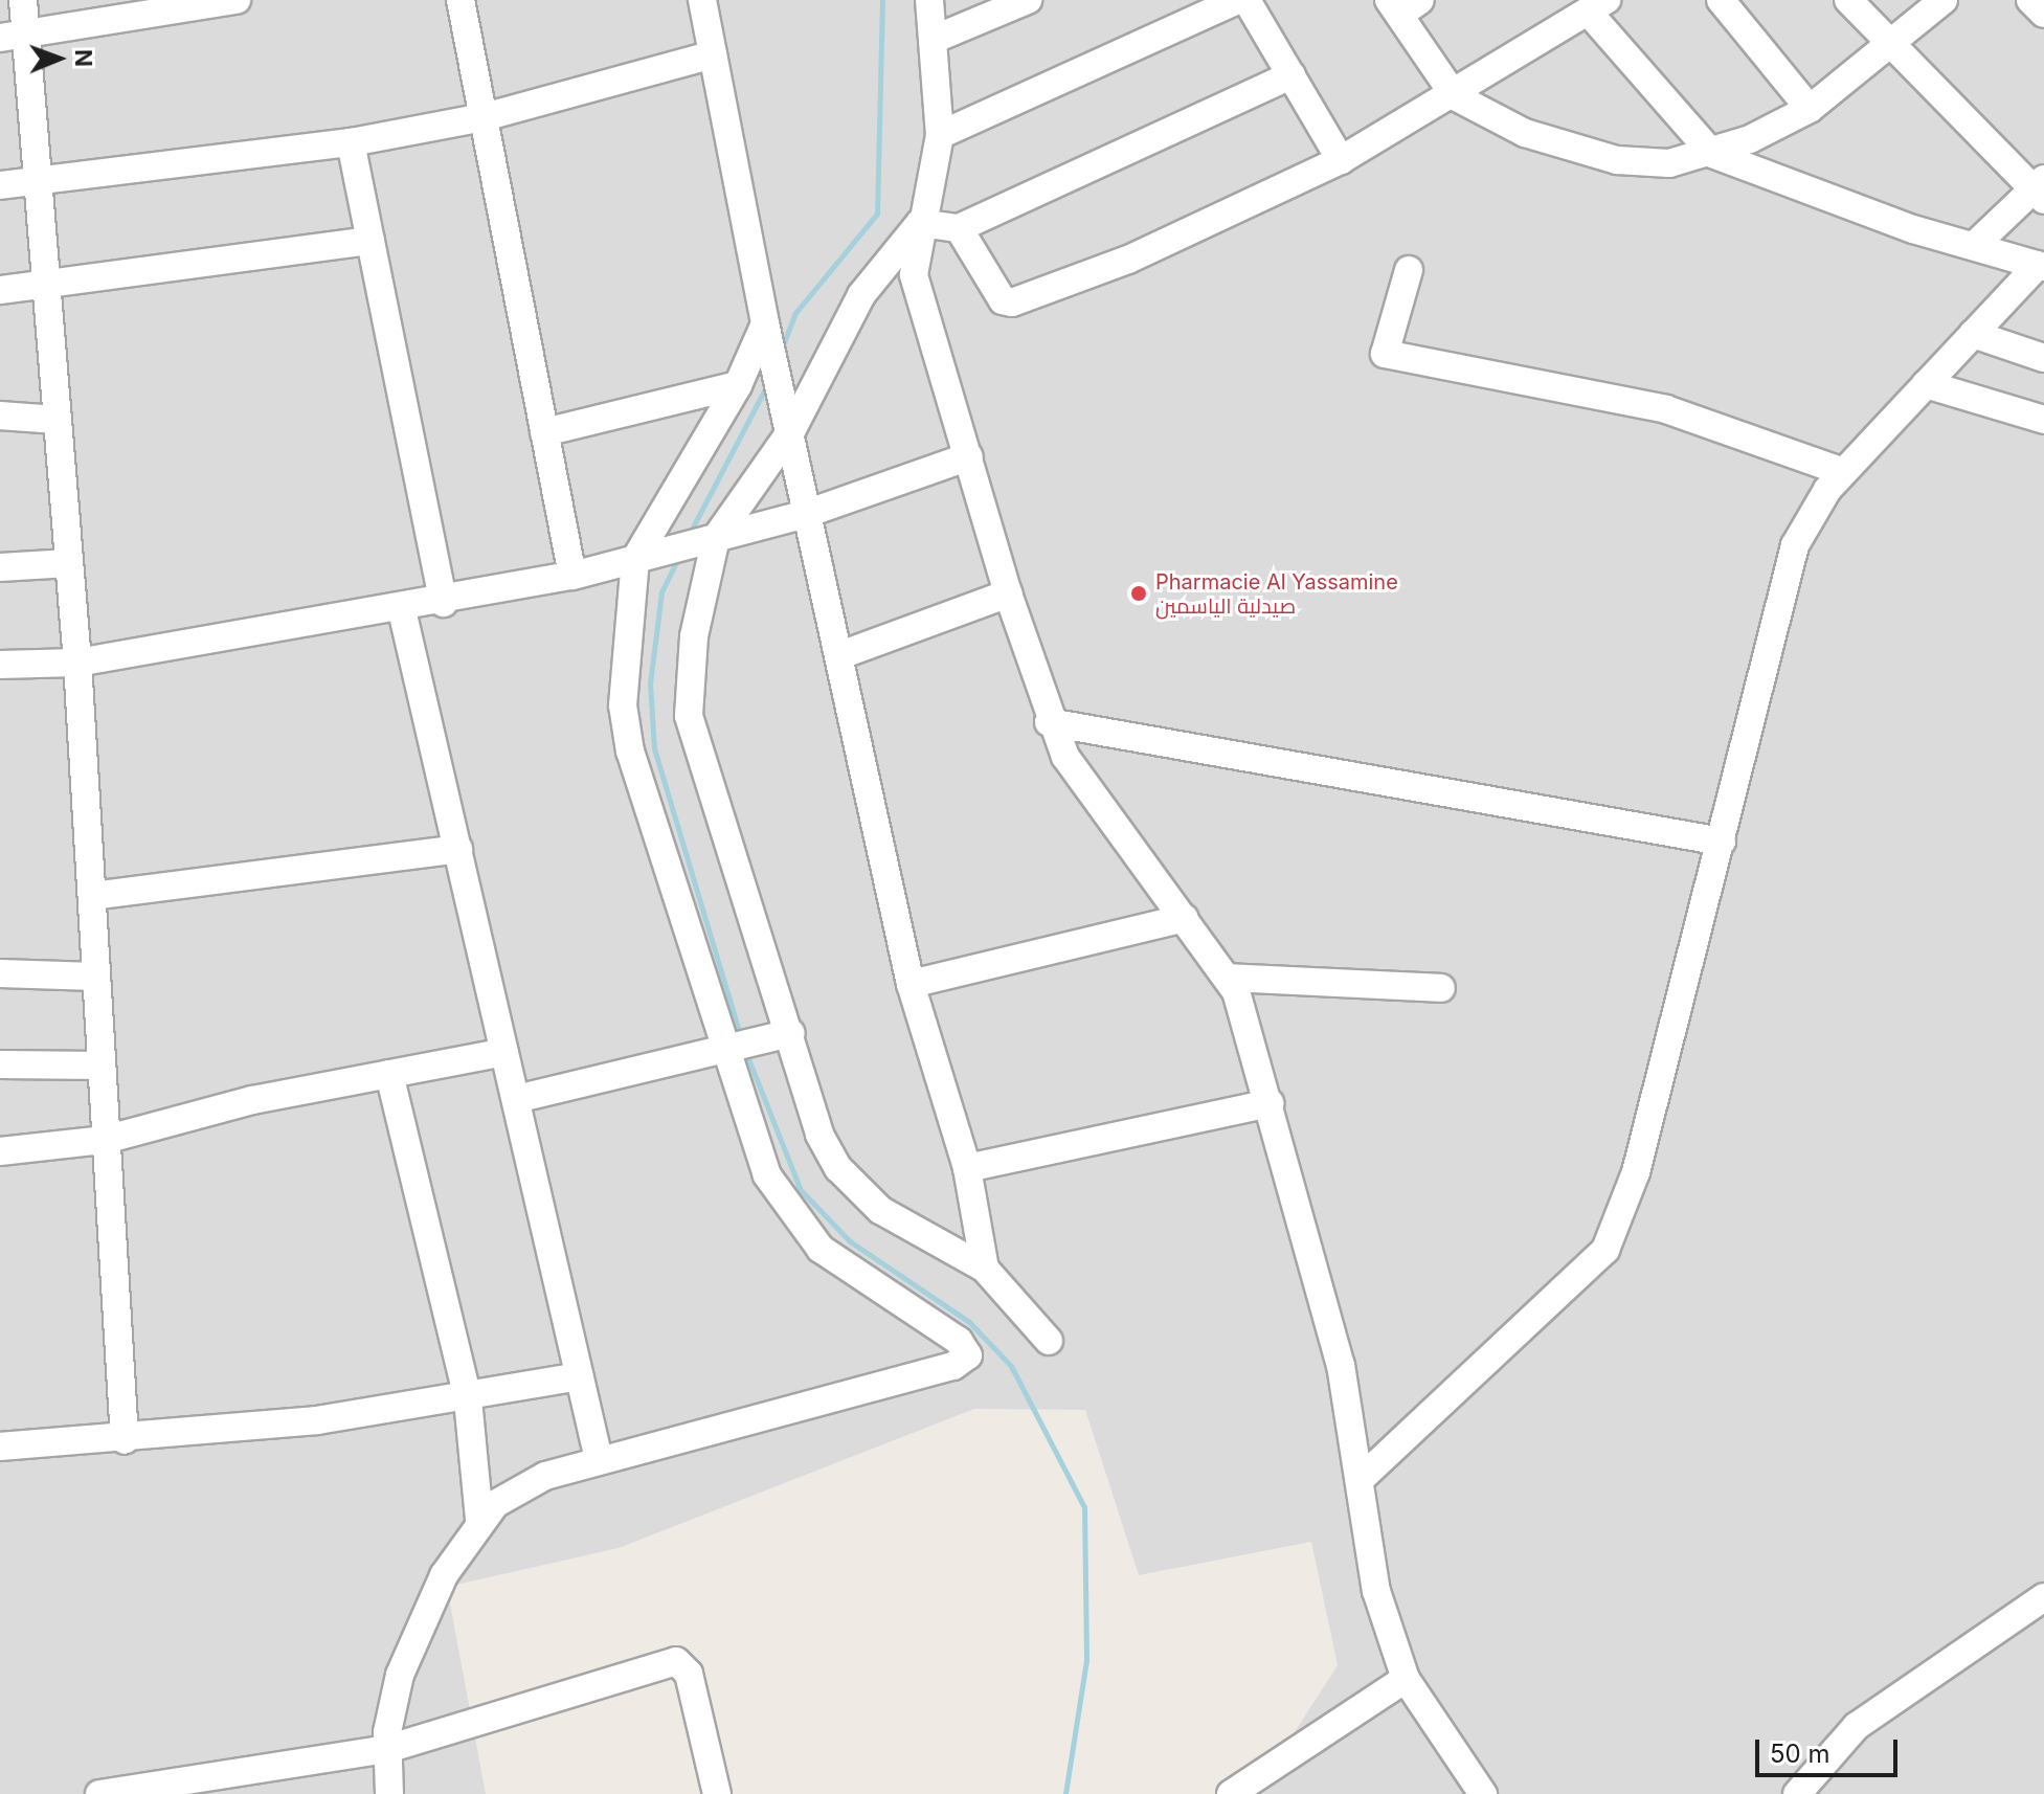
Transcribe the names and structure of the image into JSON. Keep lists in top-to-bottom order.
{
  "places": ["Pharmacie Al Yassamine صيدلية الياسمين"],
  "scale_bar": "50 m",
  "north": "right"
}
